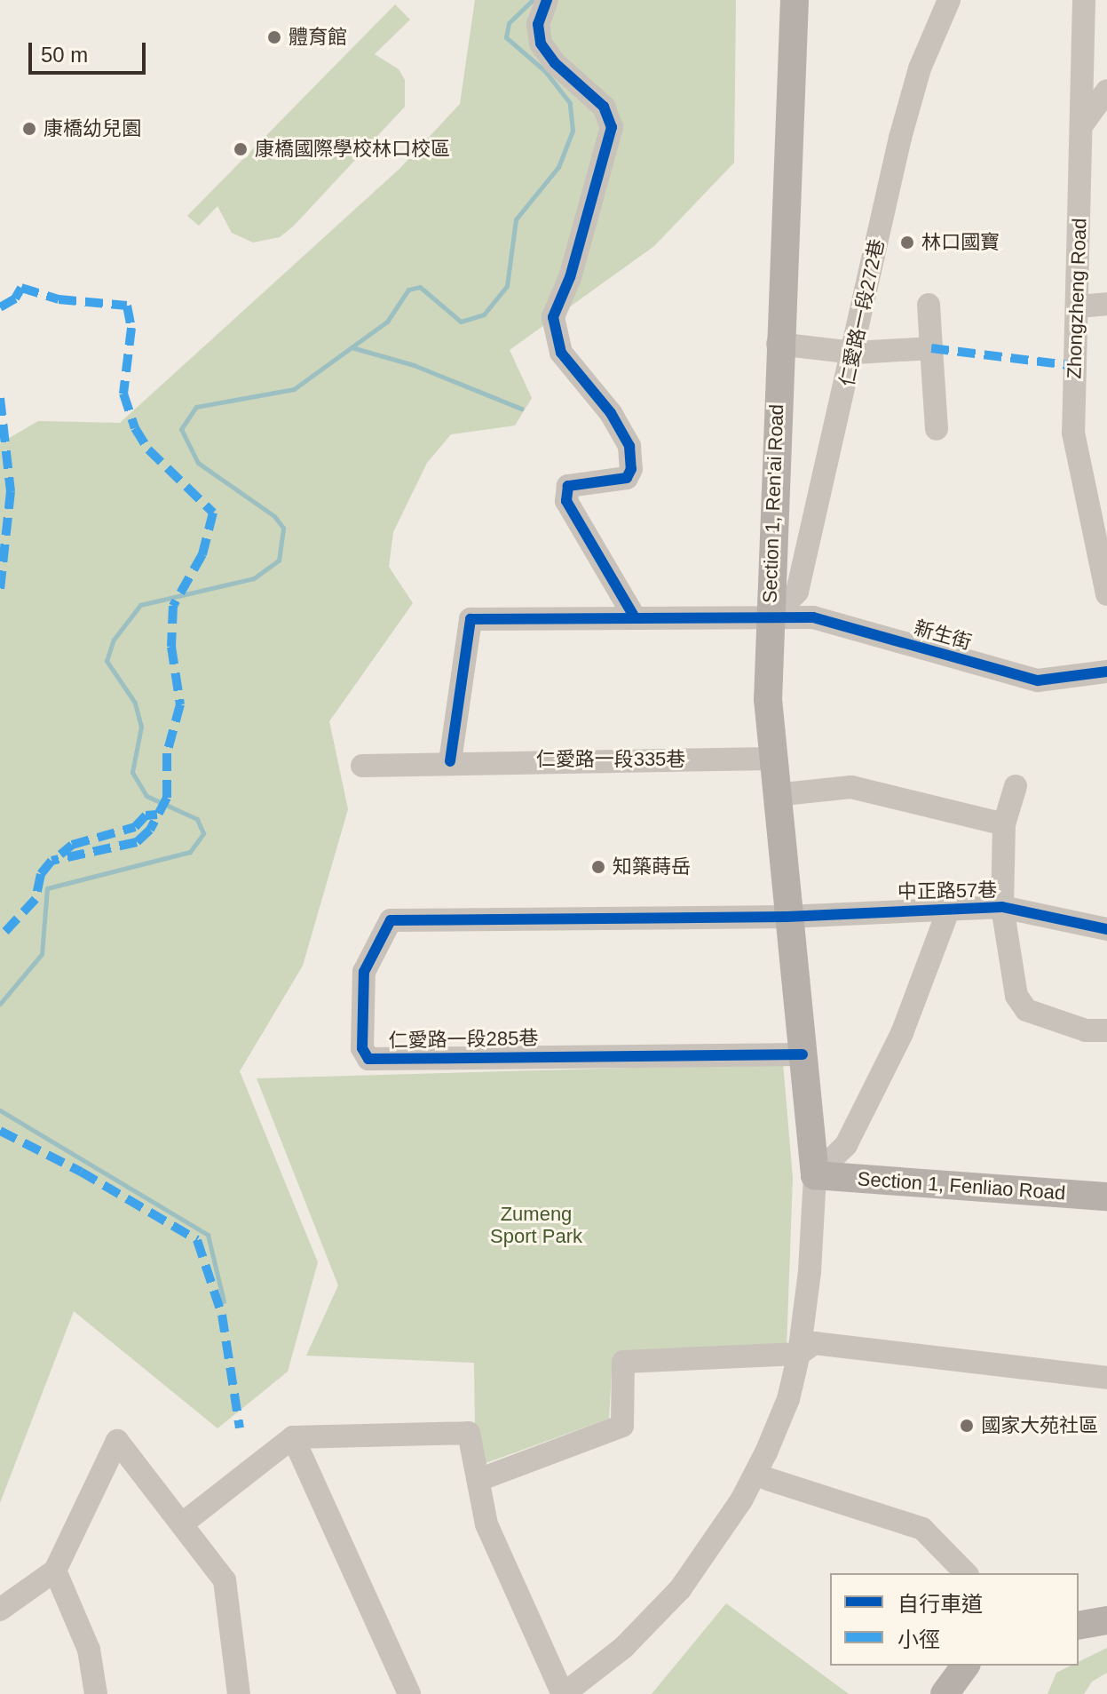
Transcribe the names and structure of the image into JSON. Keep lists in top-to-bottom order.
{
  "streets": {
    "main road": ["Section 1, Ren'ai Road", "Section 1, Fenliao Road"],
    "street": [
      "Zhongzheng Road",
      "仁愛路一段272巷",
      "新生街",
      "仁愛路一段335巷",
      "中正路57巷",
      "仁愛路一段285巷"
    ]
  },
  "crossings": [
    ["仁愛路一段272巷", "Section 1, Ren'ai Road"],
    ["仁愛路一段272巷", "新生街"],
    ["Section 1, Ren'ai Road", "新生街"],
    ["Section 1, Ren'ai Road", "仁愛路一段335巷"],
    ["Section 1, Ren'ai Road", "中正路57巷"],
    ["Section 1, Ren'ai Road", "仁愛路一段285巷"],
    ["Section 1, Ren'ai Road", "Section 1, Fenliao Road"],
    ["中正路57巷", "仁愛路一段285巷"],
    ["中正路57巷", "Section 1, Fenliao Road"]
  ],
  "parks": ["Zumeng Sport Park"],
  "places": [
    "體育館",
    "康橋幼兒園",
    "康橋國際學校林口校區",
    "林口國寶",
    "知築蒔岳",
    "國家大苑社區"
  ],
  "legend": ["自行車道", "小徑"],
  "scale_bar": "50 m"
}
